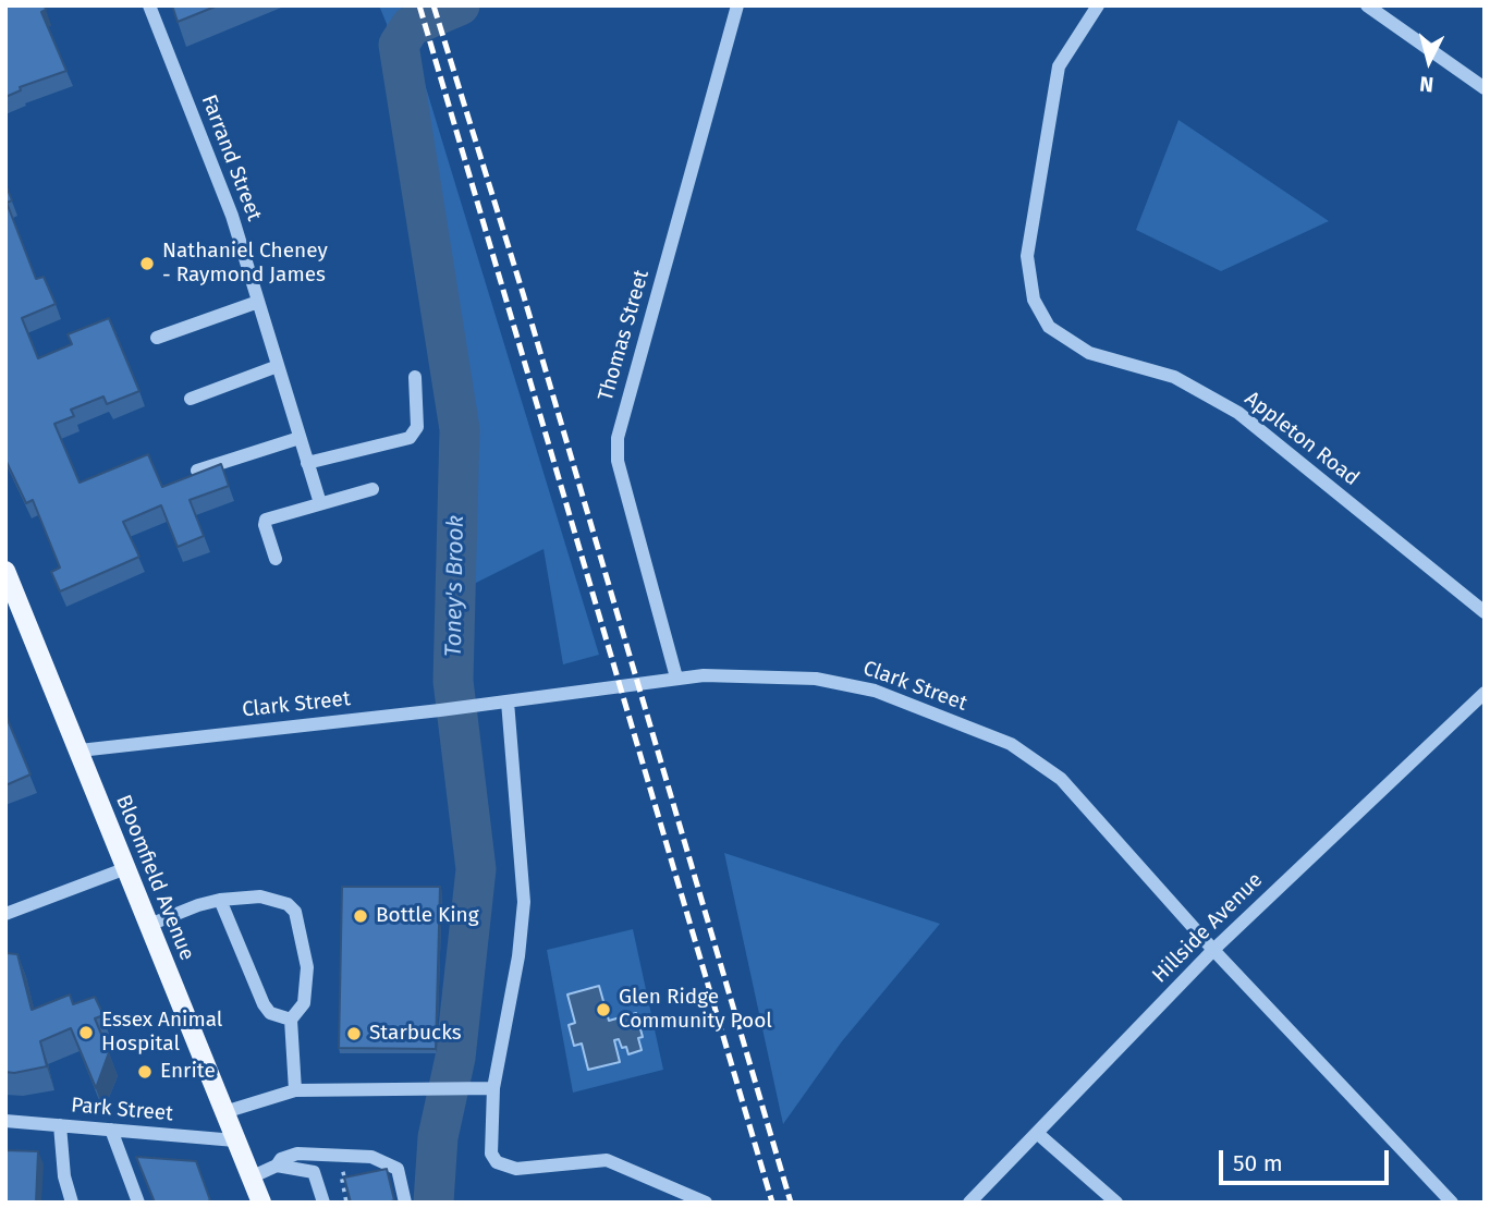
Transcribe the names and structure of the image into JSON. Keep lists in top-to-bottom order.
{
  "streets": {
    "main road": ["Bloomfield Avenue"],
    "street": [
      "Farrand Street",
      "Thomas Street",
      "Appleton Road",
      "Clark Street",
      "Hillside Avenue",
      "Park Street"
    ]
  },
  "crossings": [
    ["Thomas Street", "Clark Street"],
    ["Clark Street", "Bloomfield Avenue"],
    ["Clark Street", "Hillside Avenue"],
    ["Bloomfield Avenue", "Park Street"]
  ],
  "water": ["Toney's Brook"],
  "places": [
    "Nathaniel Cheney - Raymond James",
    "Bottle King",
    "Glen Ridge Community Pool",
    "Essex Animal Hospital",
    "Starbucks",
    "Enrite"
  ],
  "scale_bar": "50 m",
  "north": "bottom"
}
